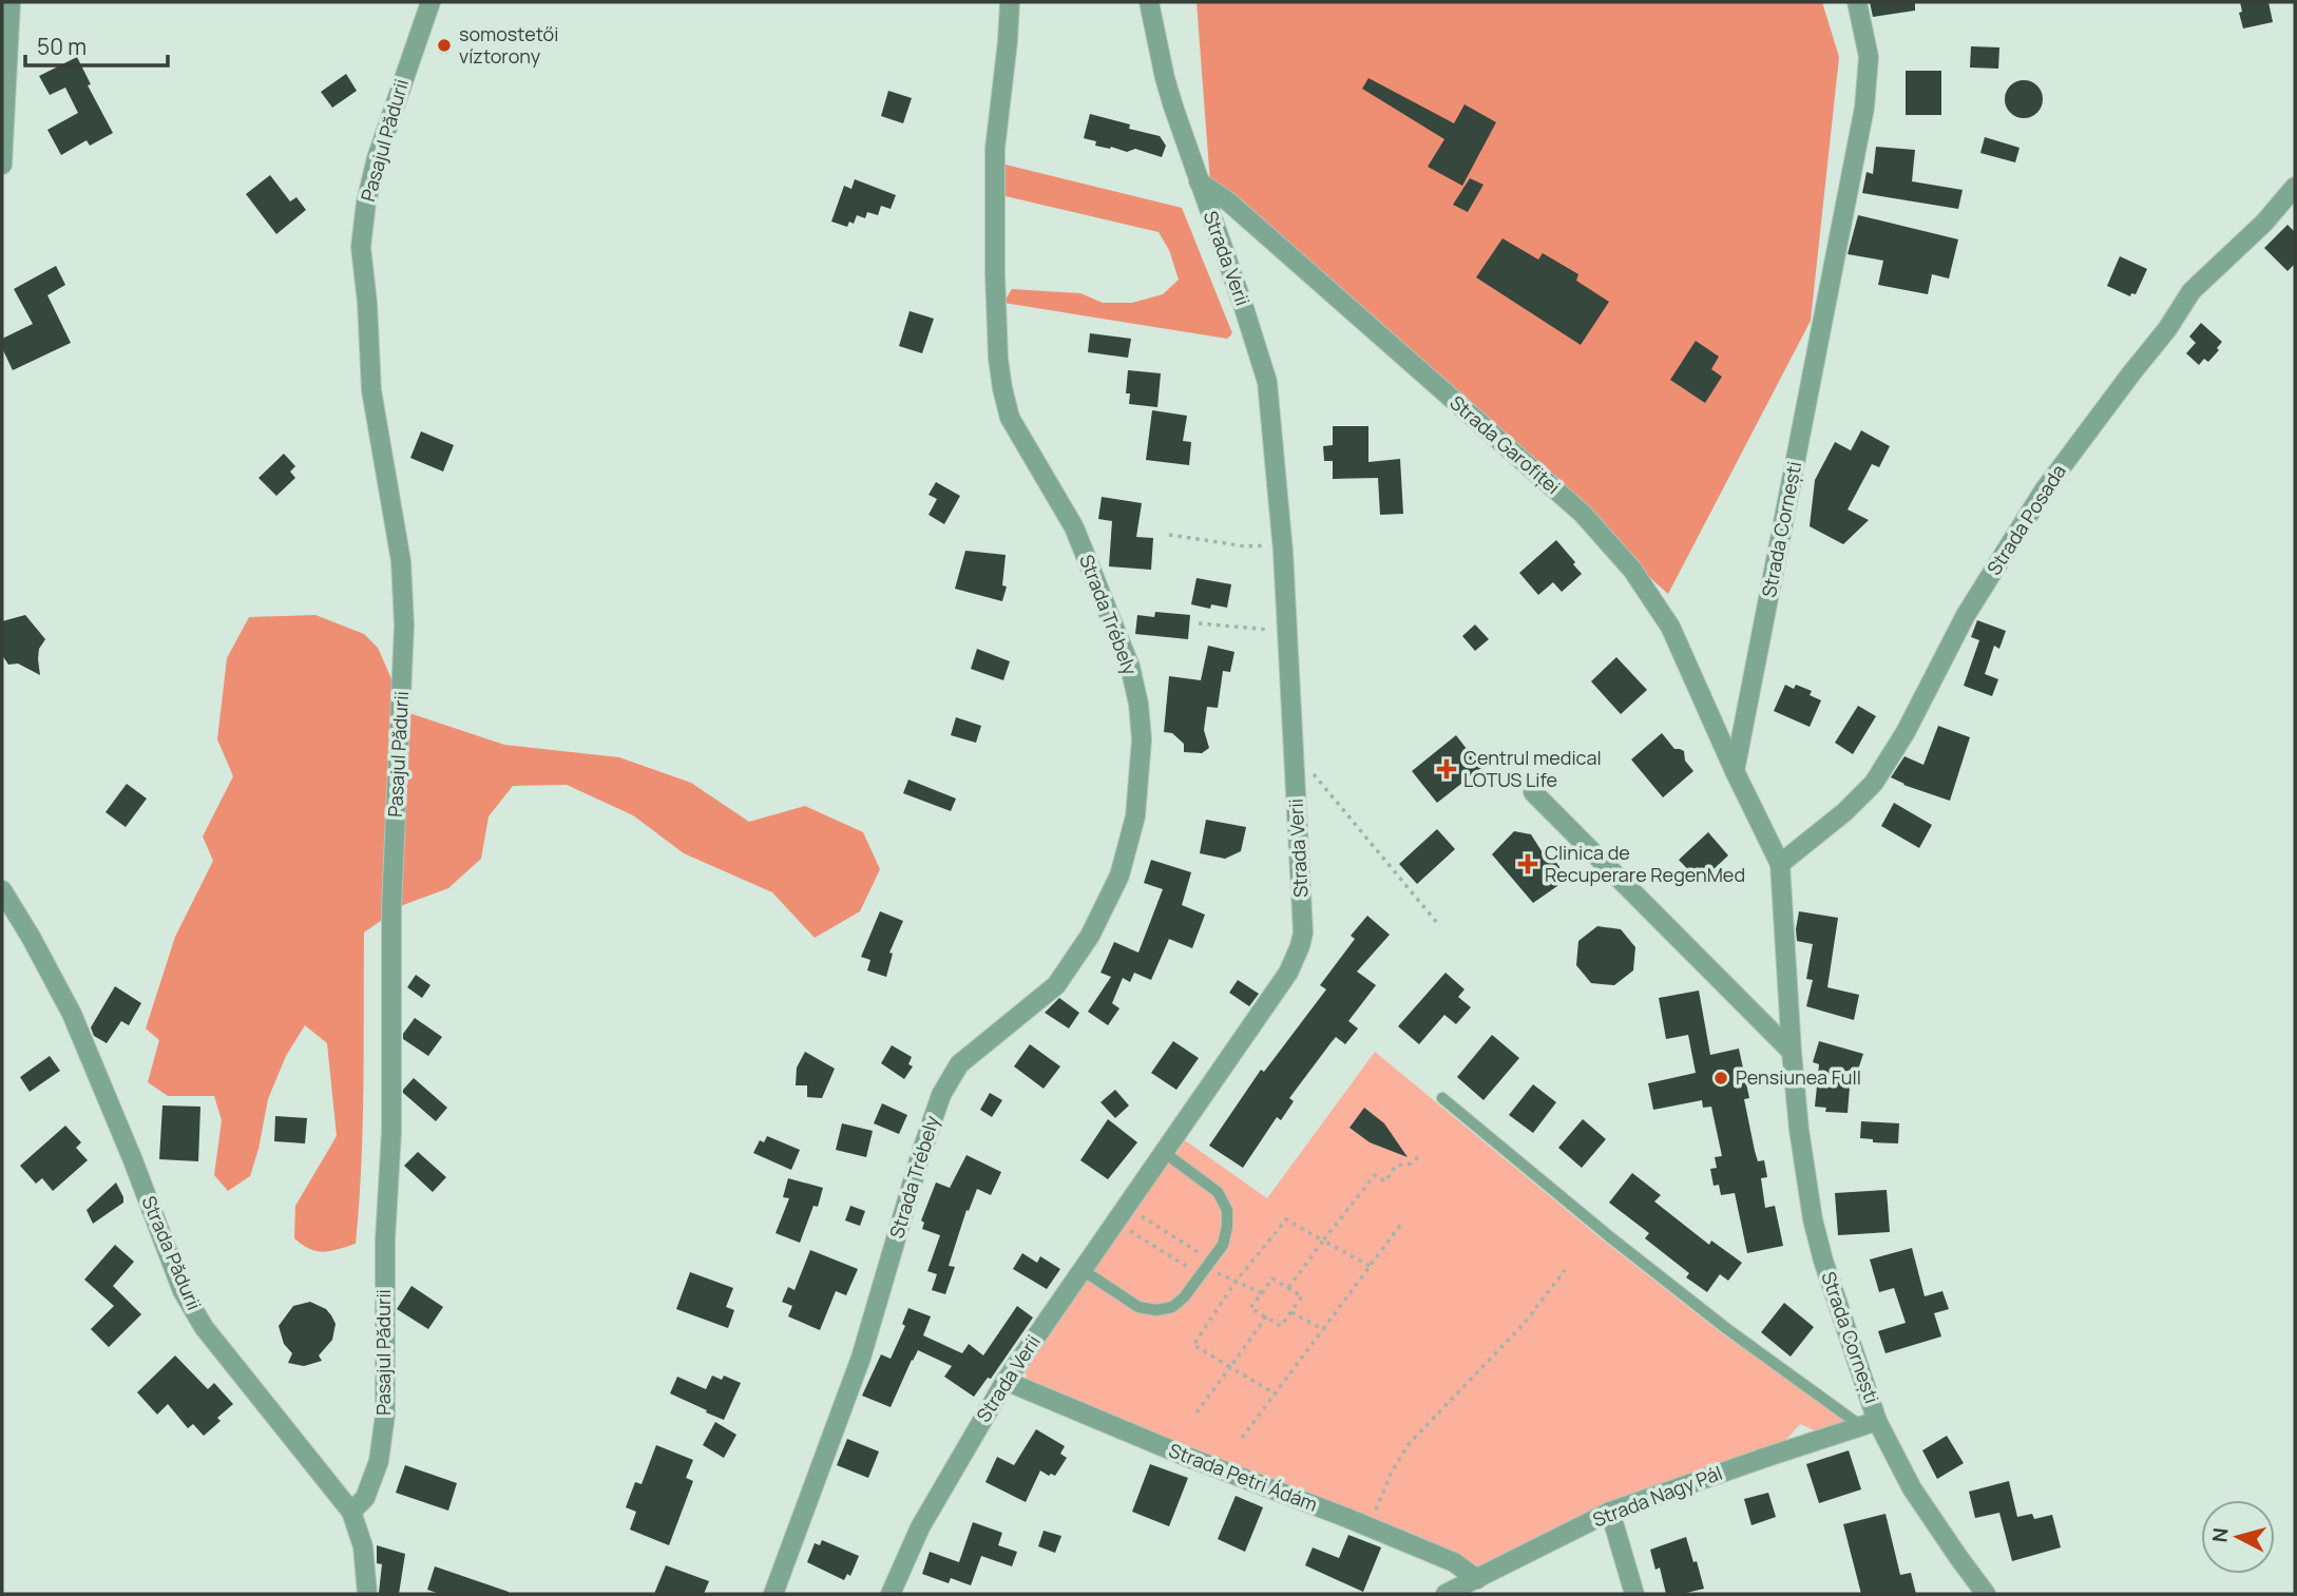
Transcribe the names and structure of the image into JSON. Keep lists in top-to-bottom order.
{
  "streets": {
    "street": [
      "Pasajul Pădurii",
      "Strada Verii",
      "Strada Garofiței",
      "Strada Posada",
      "Strada Cornești",
      "Strada Trébely",
      "Strada Pădurii",
      "Strada Petri Ádám",
      "Strada Nagy Pál"
    ]
  },
  "crossings": [
    ["Pasajul Pădurii", "Strada Pădurii"],
    ["Strada Verii", "Strada Garofiței"],
    ["Strada Verii", "Strada Petri Ádám"],
    ["Strada Garofiței", "Strada Cornești"],
    ["Strada Posada", "Strada Cornești"],
    ["Strada Cornești", "Strada Nagy Pál"],
    ["Strada Petri Ádám", "Strada Nagy Pál"]
  ],
  "places": {
    "other": ["somostetői víztorony", "Pensiunea Full"],
    "health": ["Centrul medical LOTUS Life", "Clinica de Recuperare RegenMed"]
  },
  "scale_bar": "50 m",
  "north": "left"
}
